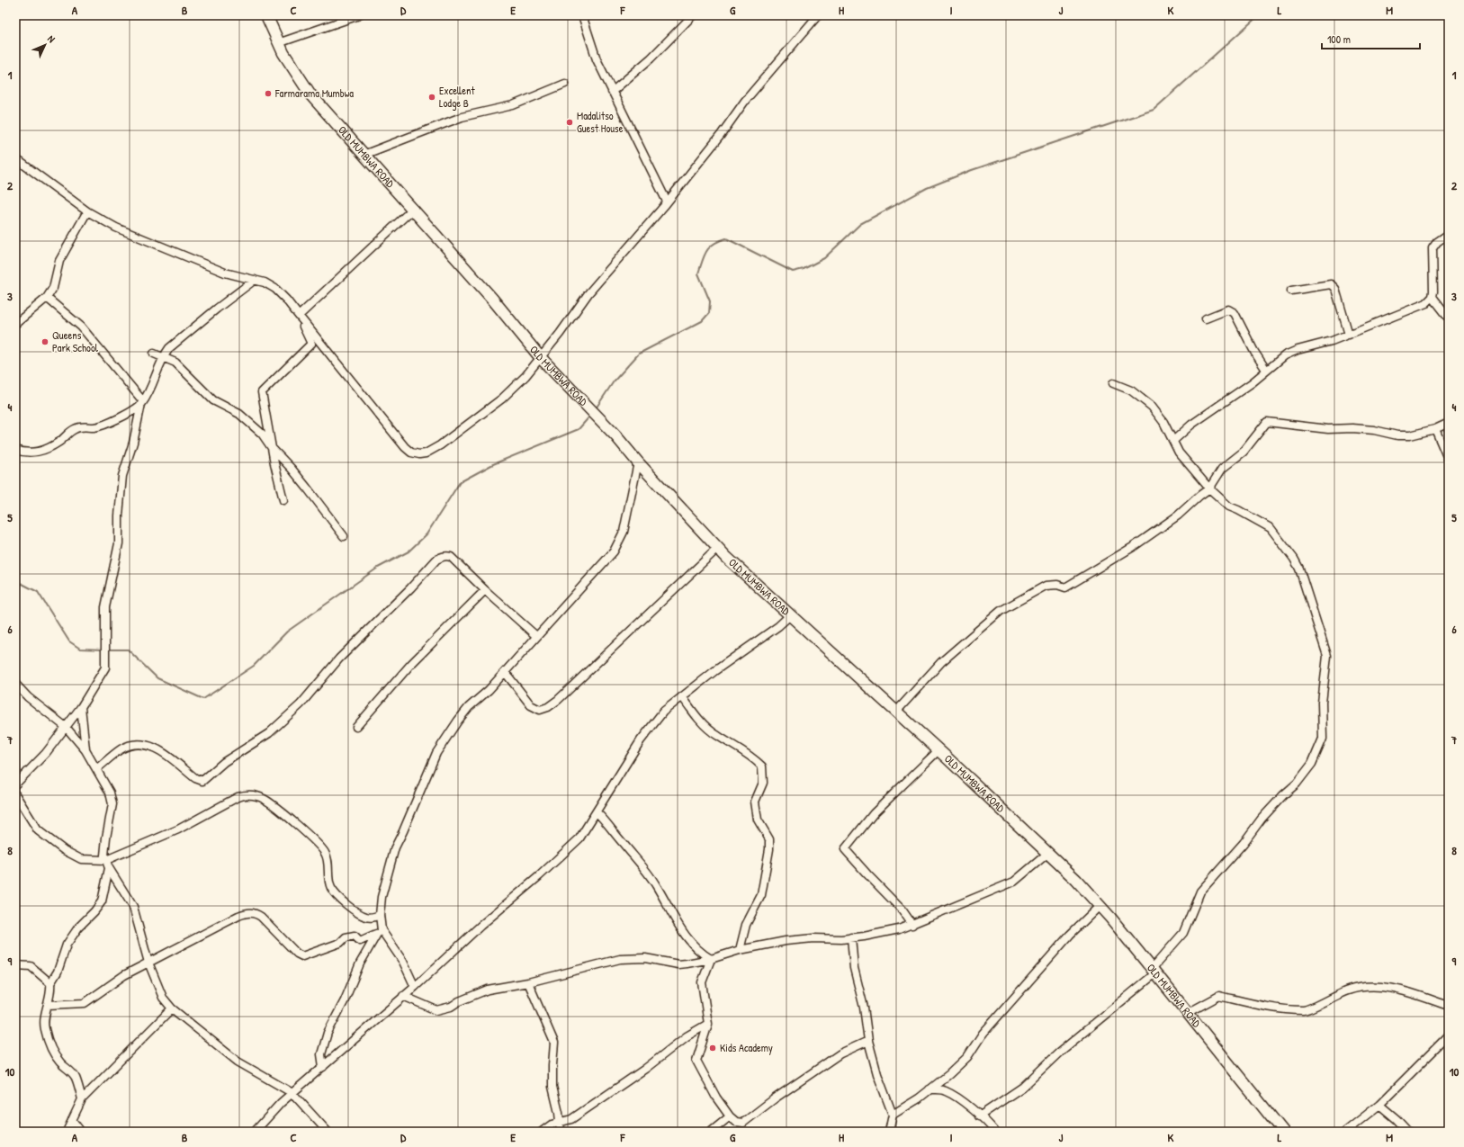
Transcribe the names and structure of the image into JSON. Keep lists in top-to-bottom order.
{
  "streets": {
    "main road": ["OLD MUMBWA ROAD"]
  },
  "places": [
    "Farmarama Mumbwa",
    "Excellent Lodge B",
    "Madalitso Guest House",
    "Queens Park School",
    "Kids Academy"
  ],
  "scale_bar": "100 m",
  "north": "top right",
  "grid": {
    "columns": [
      "A",
      "B",
      "C",
      "D",
      "E",
      "F",
      "G",
      "H",
      "I",
      "J",
      "K",
      "L",
      "M"
    ],
    "rows": [
      "1",
      "2",
      "3",
      "4",
      "5",
      "6",
      "7",
      "8",
      "9",
      "10"
    ]
  }
}
